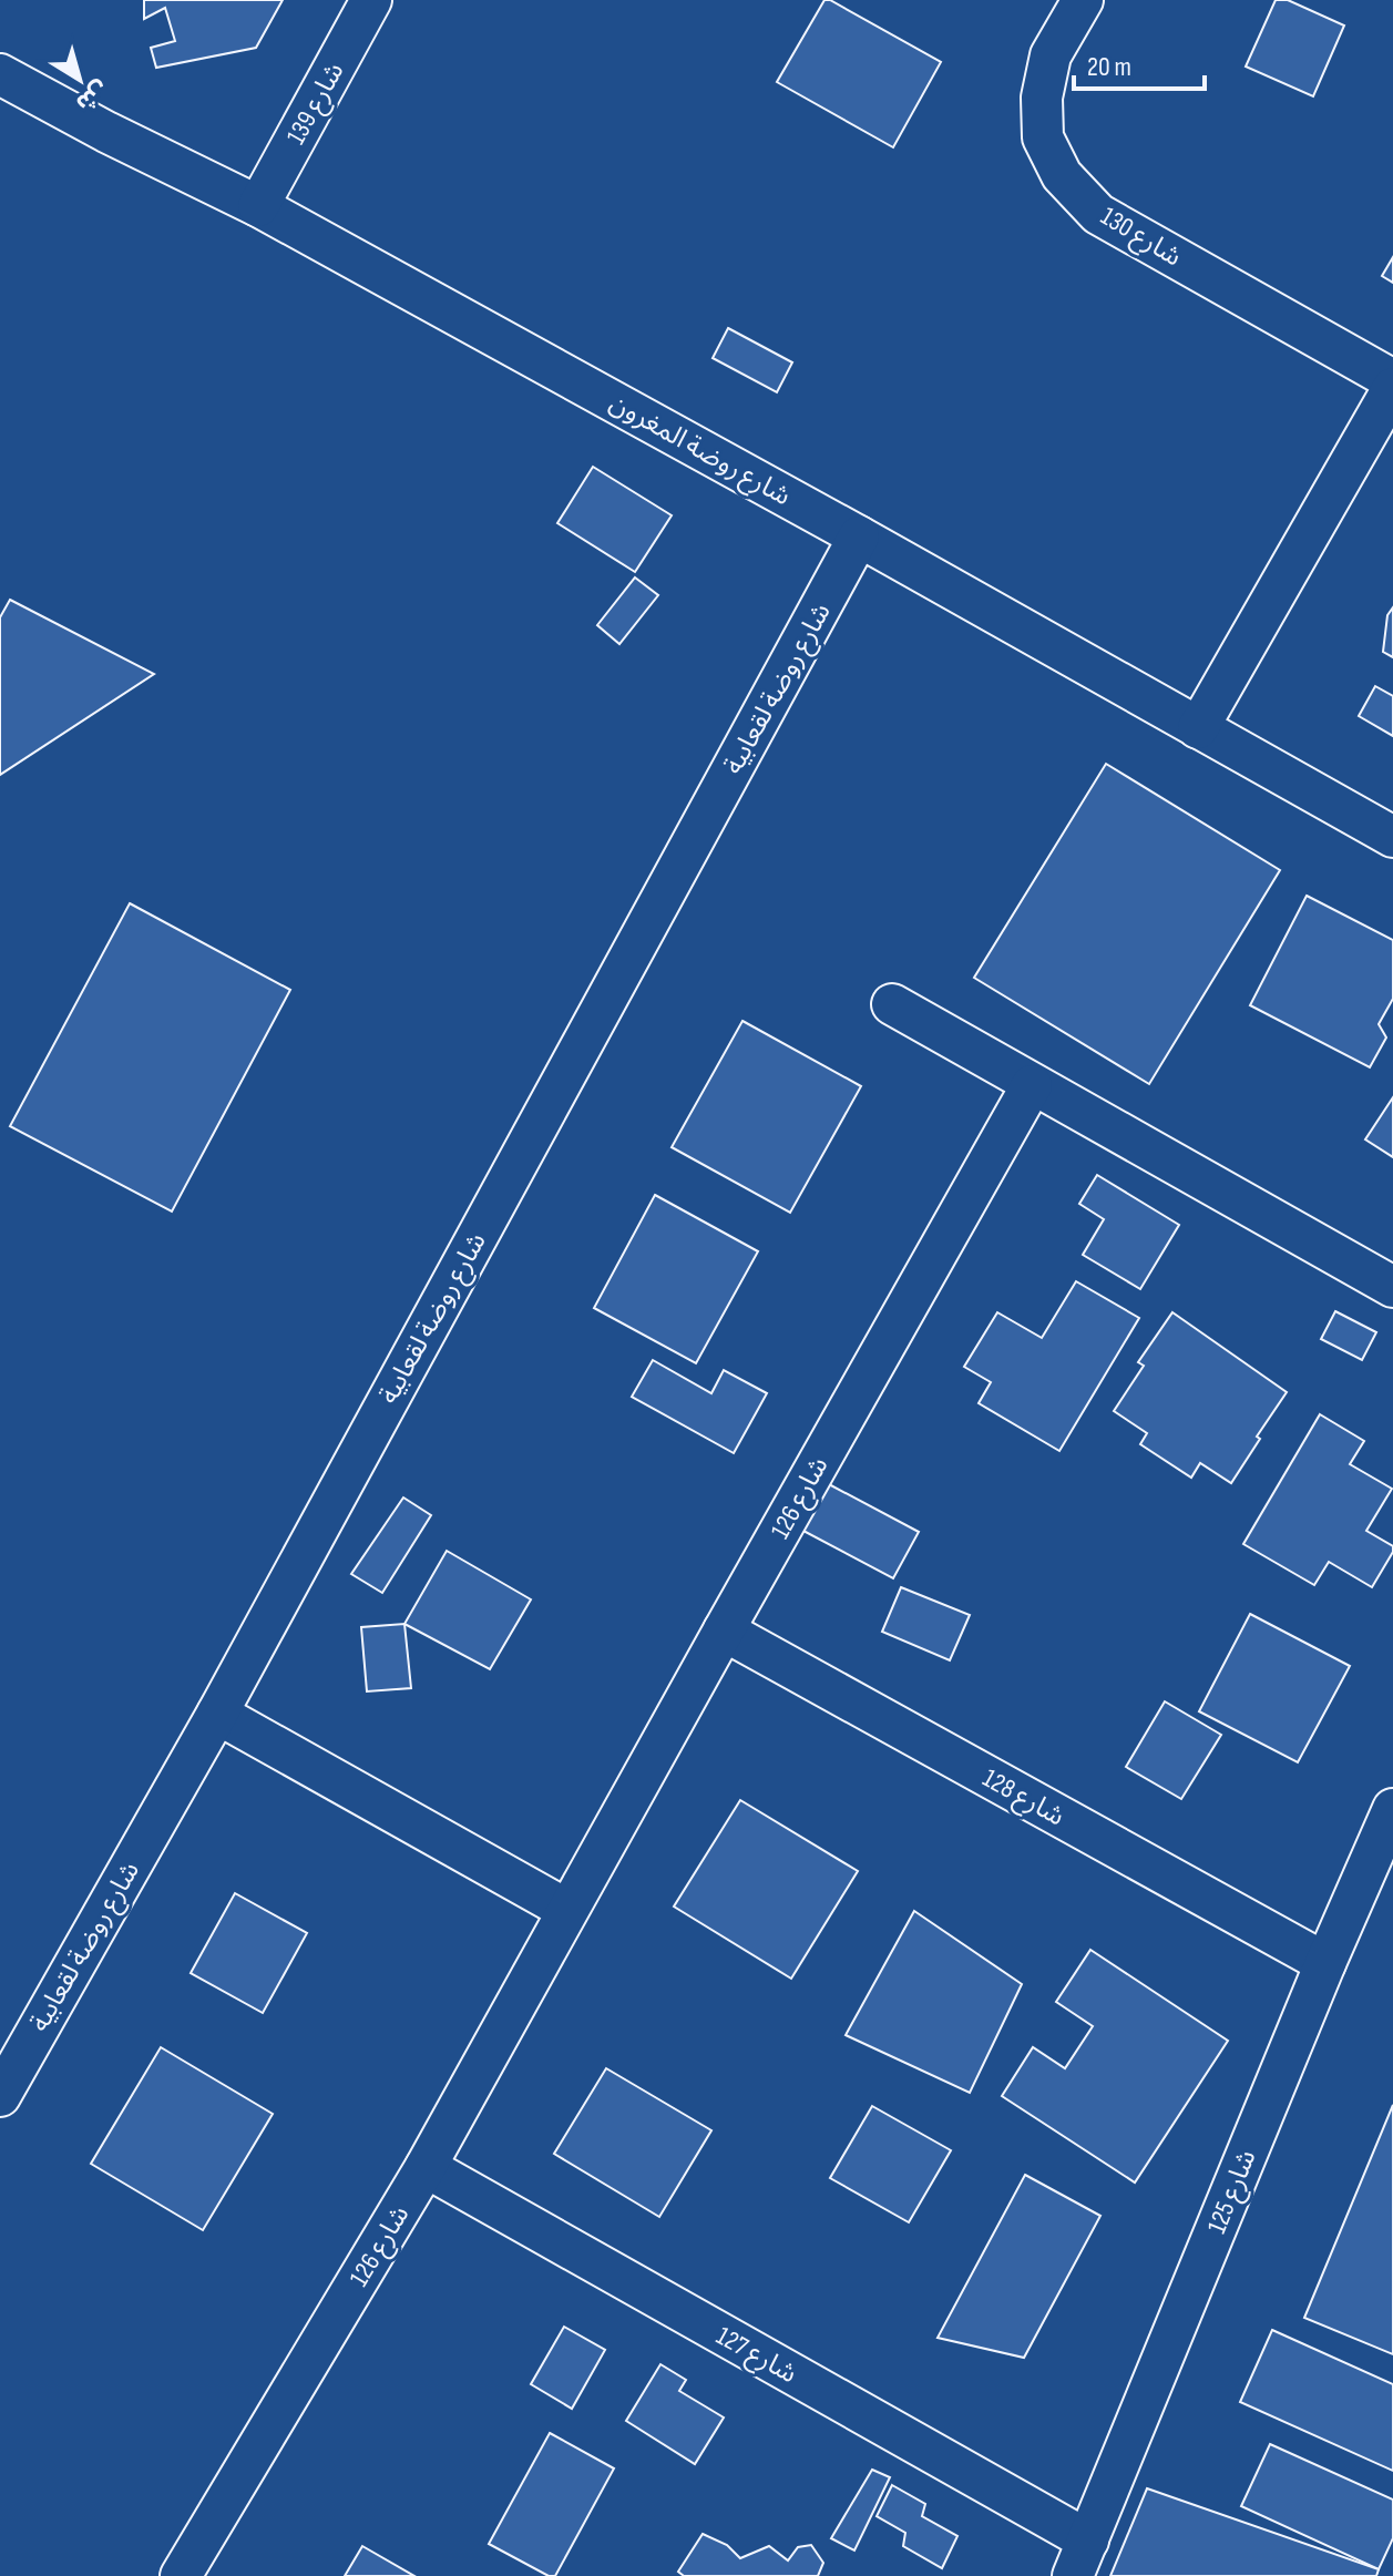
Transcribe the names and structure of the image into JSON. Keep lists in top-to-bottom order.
{
  "streets": {
    "street": [
      "شارع 139",
      "شارع 130",
      "شارع روضة المغرون",
      "شارع روضة لقعابية",
      "شارع 126",
      "شارع 128",
      "شارع 125",
      "شارع 127"
    ]
  },
  "crossings": [
    ["شارع 139", "شارع روضة المغرون"],
    ["شارع روضة المغرون", "شارع روضة لقعابية"],
    ["شارع 126", "شارع 128"],
    ["شارع 126", "شارع 127"],
    ["شارع 128", "شارع 125"],
    ["شارع 125", "شارع 127"]
  ],
  "scale_bar": "20 m",
  "north": "bottom right"
}
